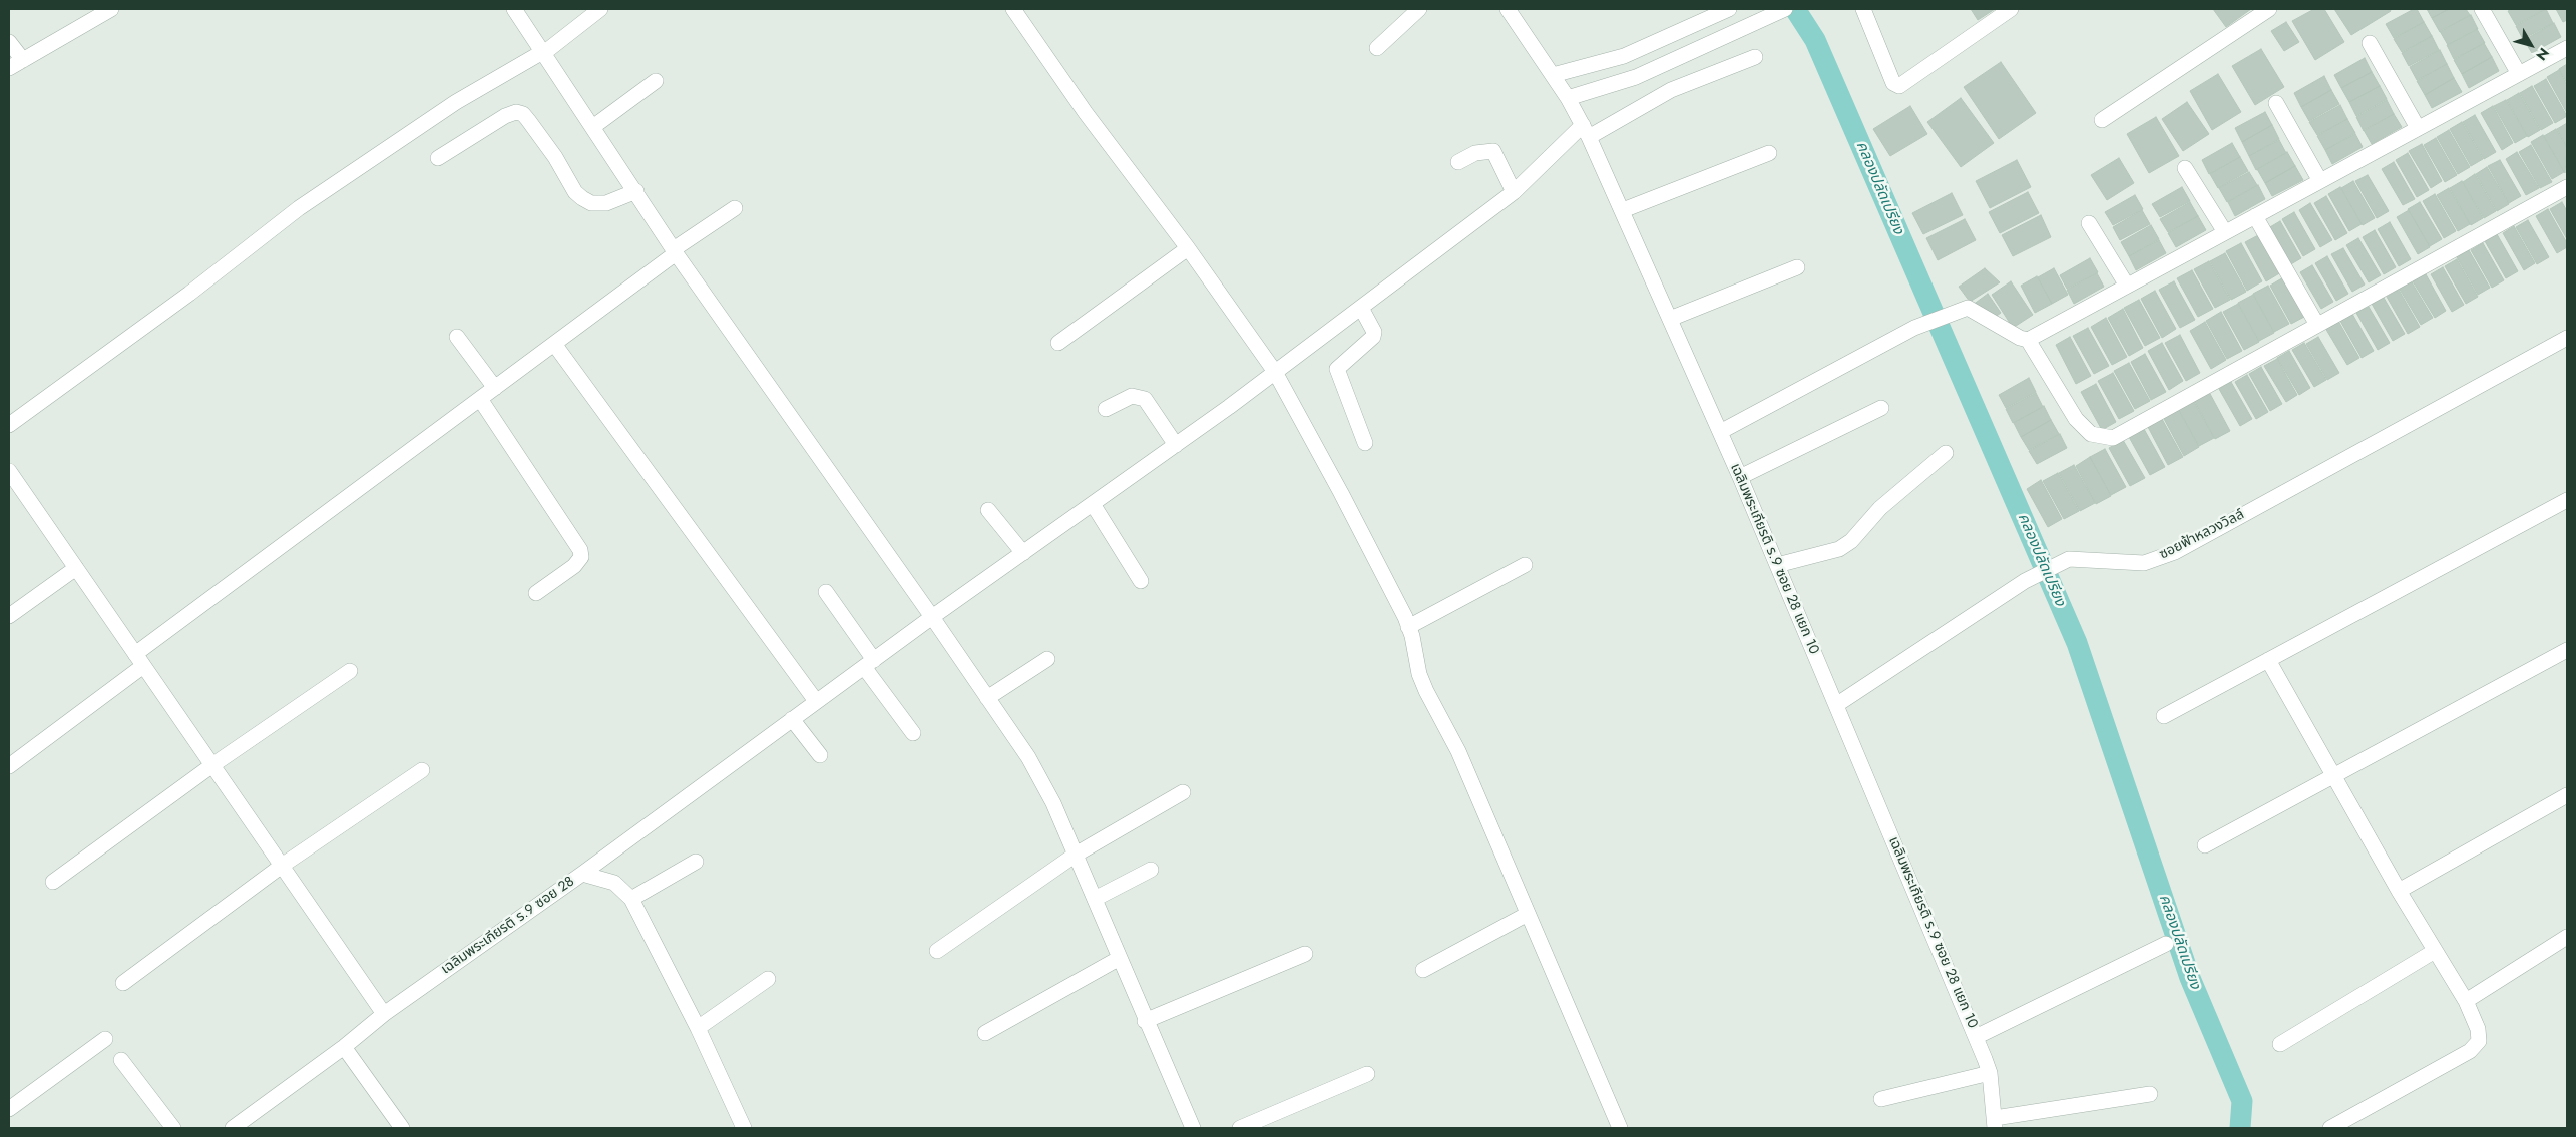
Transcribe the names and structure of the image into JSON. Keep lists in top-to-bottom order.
{
  "streets": {
    "street": ["ซอยฟ้าหลวงวิลล์", "เฉลิมพระเกียรติ ร.9 ซอย 28 แยก 10", "เฉลิมพระเกียรติ ร.9 ซอย 28"]
  },
  "crossings": [
    ["ซอยฟ้าหลวงวิลล์", "เฉลิมพระเกียรติ ร.9 ซอย 28 แยก 10"]
  ],
  "water": ["คลองปลัดเปรียง"],
  "north": "bottom right"
}
